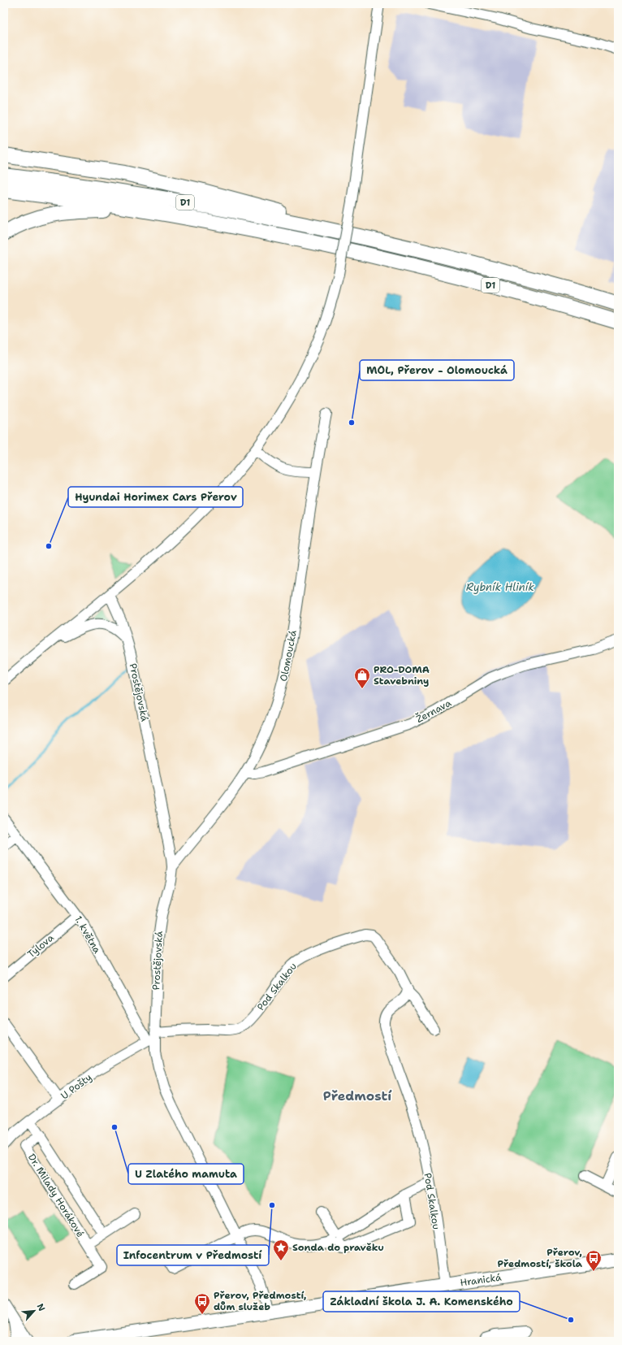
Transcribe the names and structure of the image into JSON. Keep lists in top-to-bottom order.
{
  "streets": {
    "highway": ["D1"],
    "main road": ["Hranická"],
    "street": [
      "Olomoucká",
      "Prostějovská",
      "Žernava",
      "1. května",
      "Tylova",
      "Pod Skalkou",
      "U Pošty",
      "Dr. Milady Horákové"
    ]
  },
  "crossings": [
    ["Olomoucká", "Prostějovská"],
    ["Olomoucká", "Žernava"],
    ["Prostějovská", "1. května"],
    ["Prostějovská", "Pod Skalkou"],
    ["Prostějovská", "U Pošty"],
    ["Prostějovská", "Hranická"],
    ["1. května", "Tylova"],
    ["1. května", "Pod Skalkou"],
    ["1. května", "U Pošty"],
    ["Pod Skalkou", "U Pošty"],
    ["Pod Skalkou", "Hranická"],
    ["U Pošty", "Dr. Milady Horákové"]
  ],
  "districts": ["Předmostí"],
  "water": ["Rybník Hliník"],
  "places": {
    "other": [
      "MOL, Přerov - Olomoucká",
      "Hyundai Horimex Cars Přerov",
      "U Zlatého mamuta",
      "Infocentrum v Předmostí",
      "Základní škola J. A. Komenského"
    ],
    "shop": ["PRO-DOMA Stavebniny"],
    "place": ["Sonda do pravěku"],
    "bus stop": ["Přerov, Předmostí, škola", "Přerov, Předmostí, dům služeb"]
  },
  "north": "top right"
}
